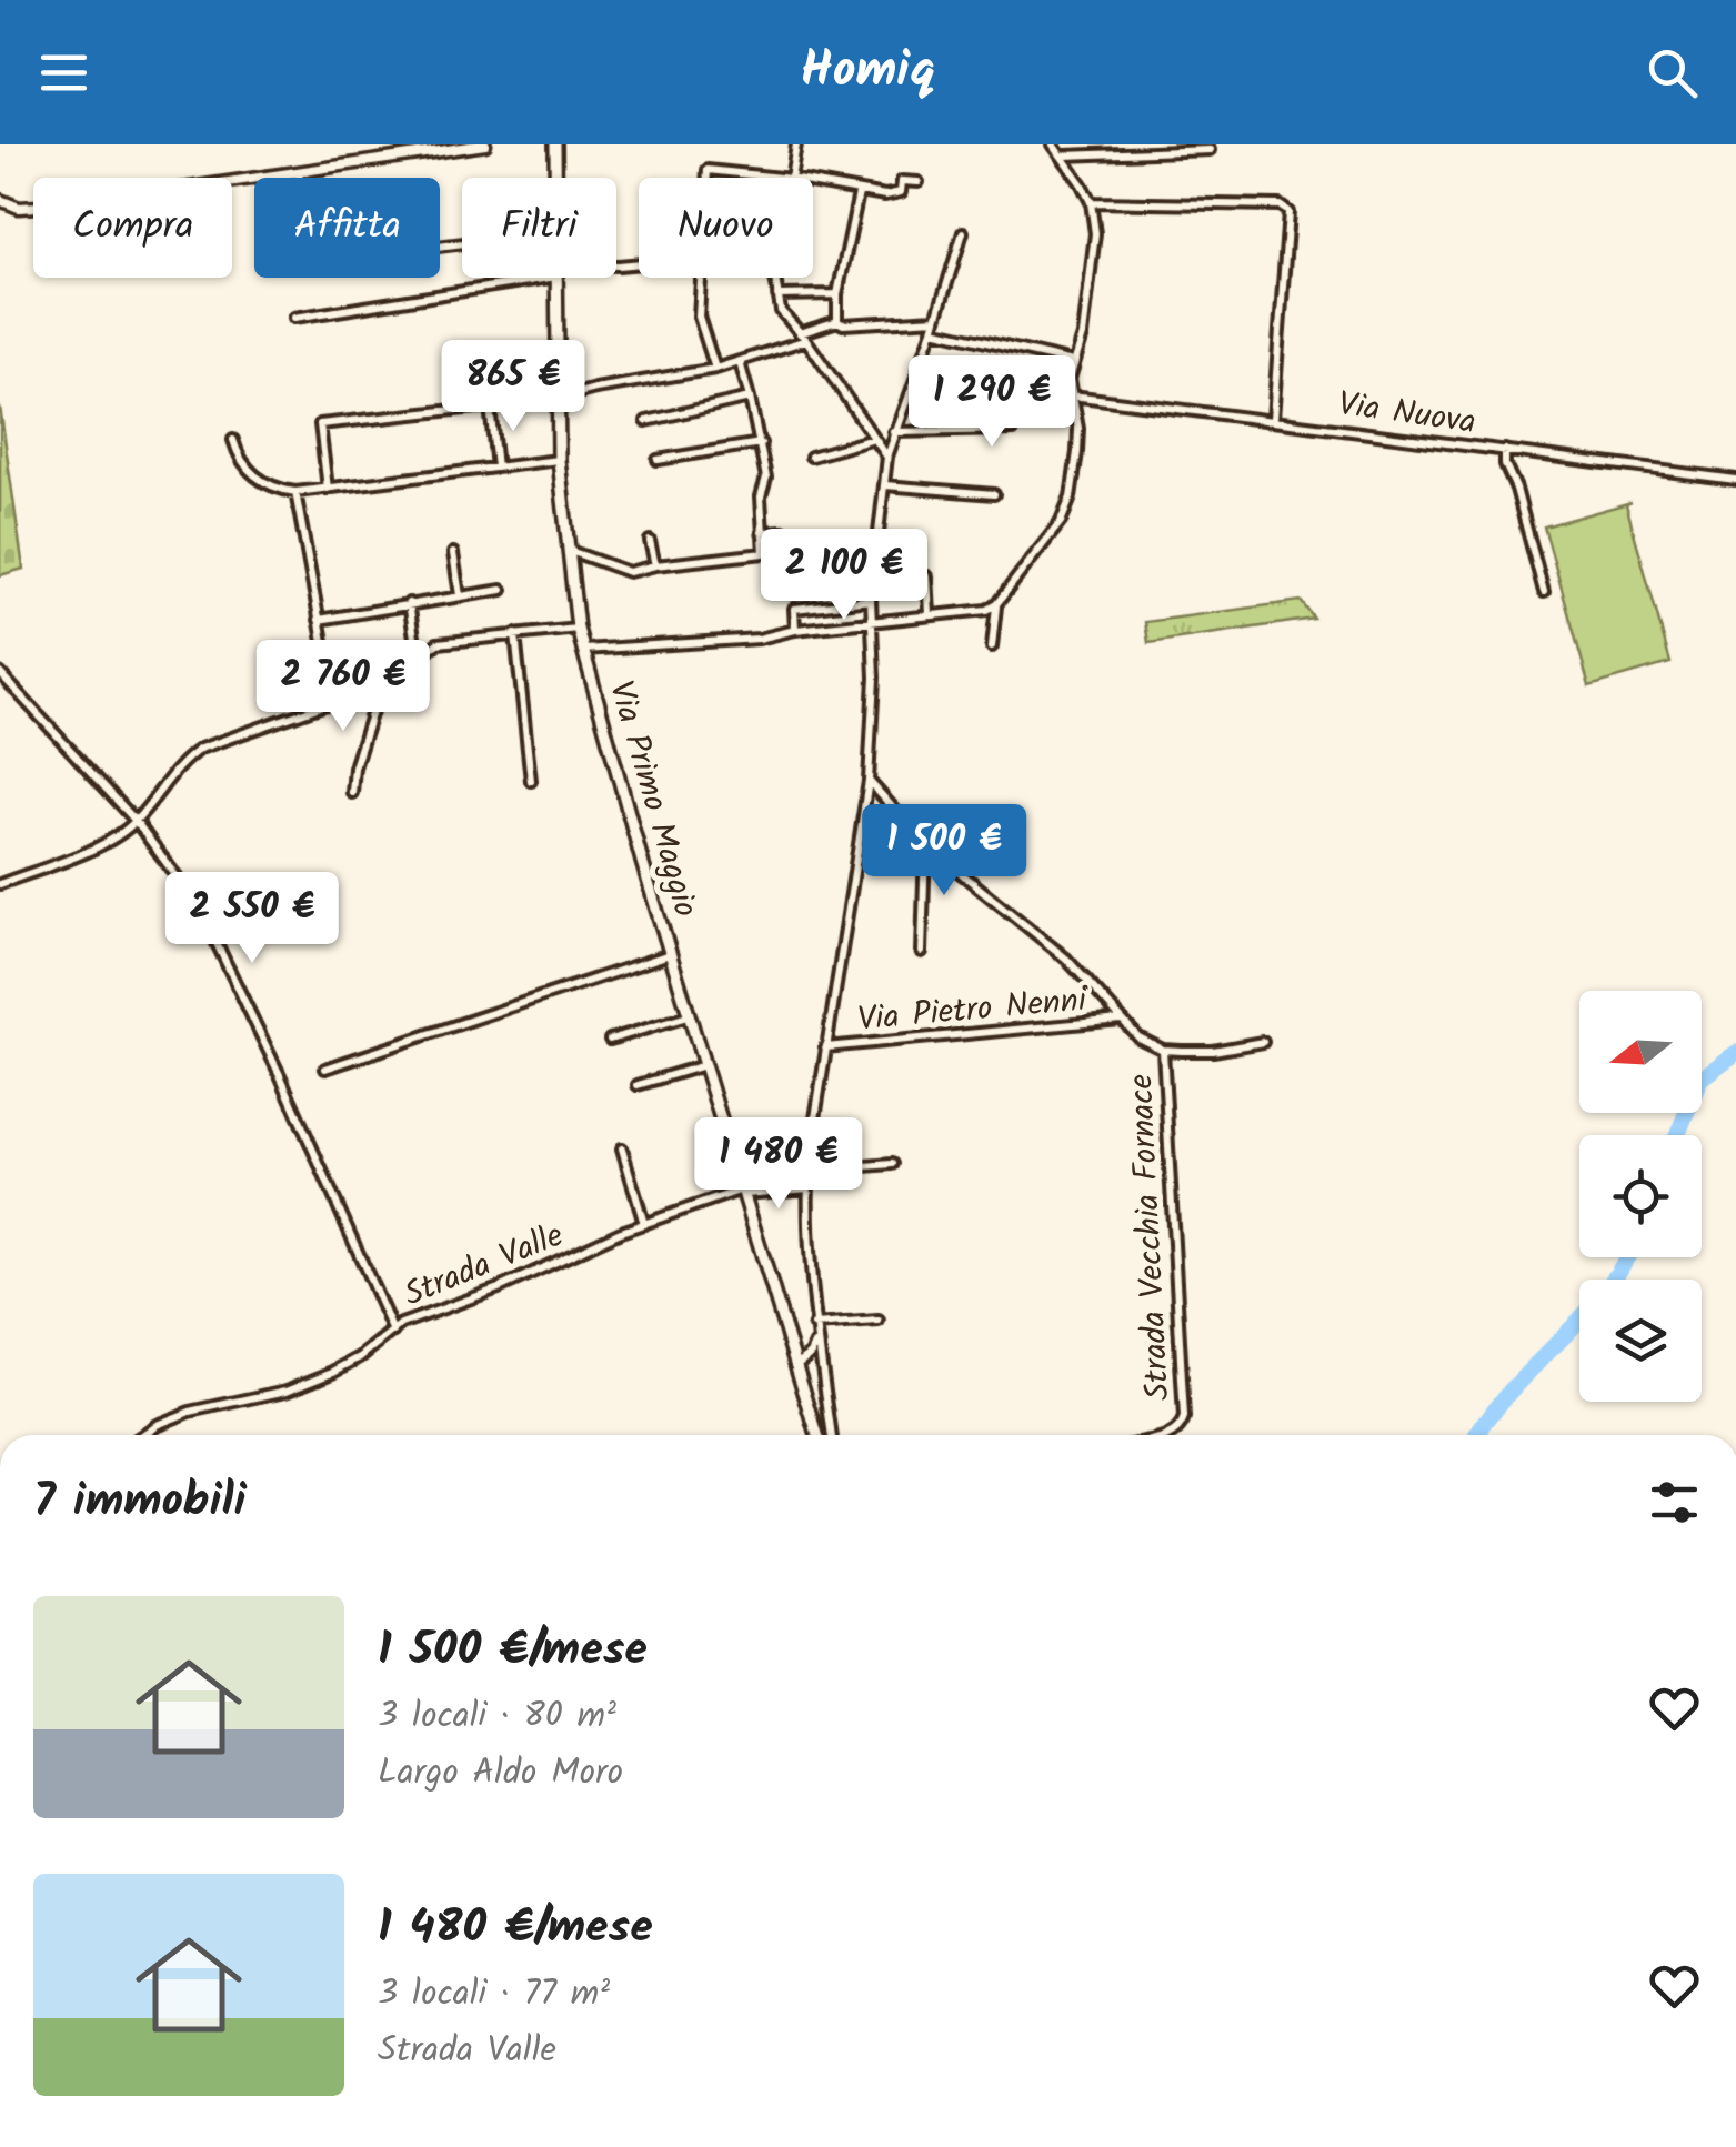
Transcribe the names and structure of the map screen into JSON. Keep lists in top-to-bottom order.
{
  "streets": {
    "main road": ["Via Primo Maggio"],
    "street": [
      "Via Nuova",
      "Via Pietro Nenni",
      "Strada Vecchia Fornace",
      "Strada Valle"
    ]
  },
  "crossings": [
    ["Via Primo Maggio", "Strada Valle"]
  ],
  "north": "left",
  "page": {
    "header": "Homiq",
    "chip": [
      "Compra",
      "Affitta",
      "Filtri",
      "Nuovo"
    ],
    "price": [
      "865 €",
      "1 290 €",
      "2 100 €",
      "2 760 €",
      "1 500 €",
      "2 550 €",
      "1 480 €"
    ],
    "heading": "7 immobili",
    "list": [
      {
        "name": "1 500 €/mese",
        "note": "3 locali · 80 m² · Largo Aldo Moro"
      },
      {
        "name": "1 480 €/mese",
        "note": "3 locali · 77 m² · Strada Valle"
      }
    ]
  }
}
